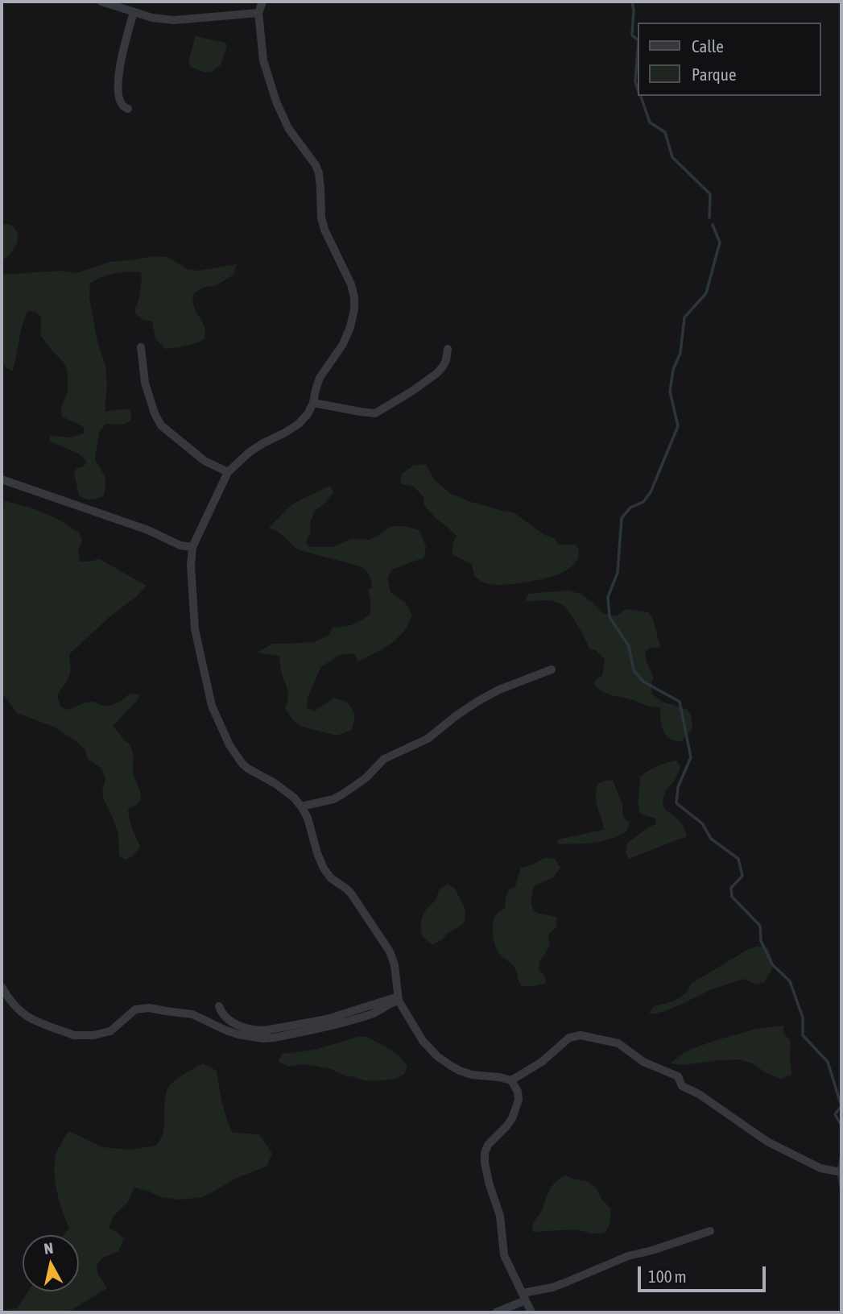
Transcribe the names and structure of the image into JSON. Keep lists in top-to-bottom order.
{
  "legend": ["Calle", "Parque"],
  "scale_bar": "100 m",
  "north": "top"
}
